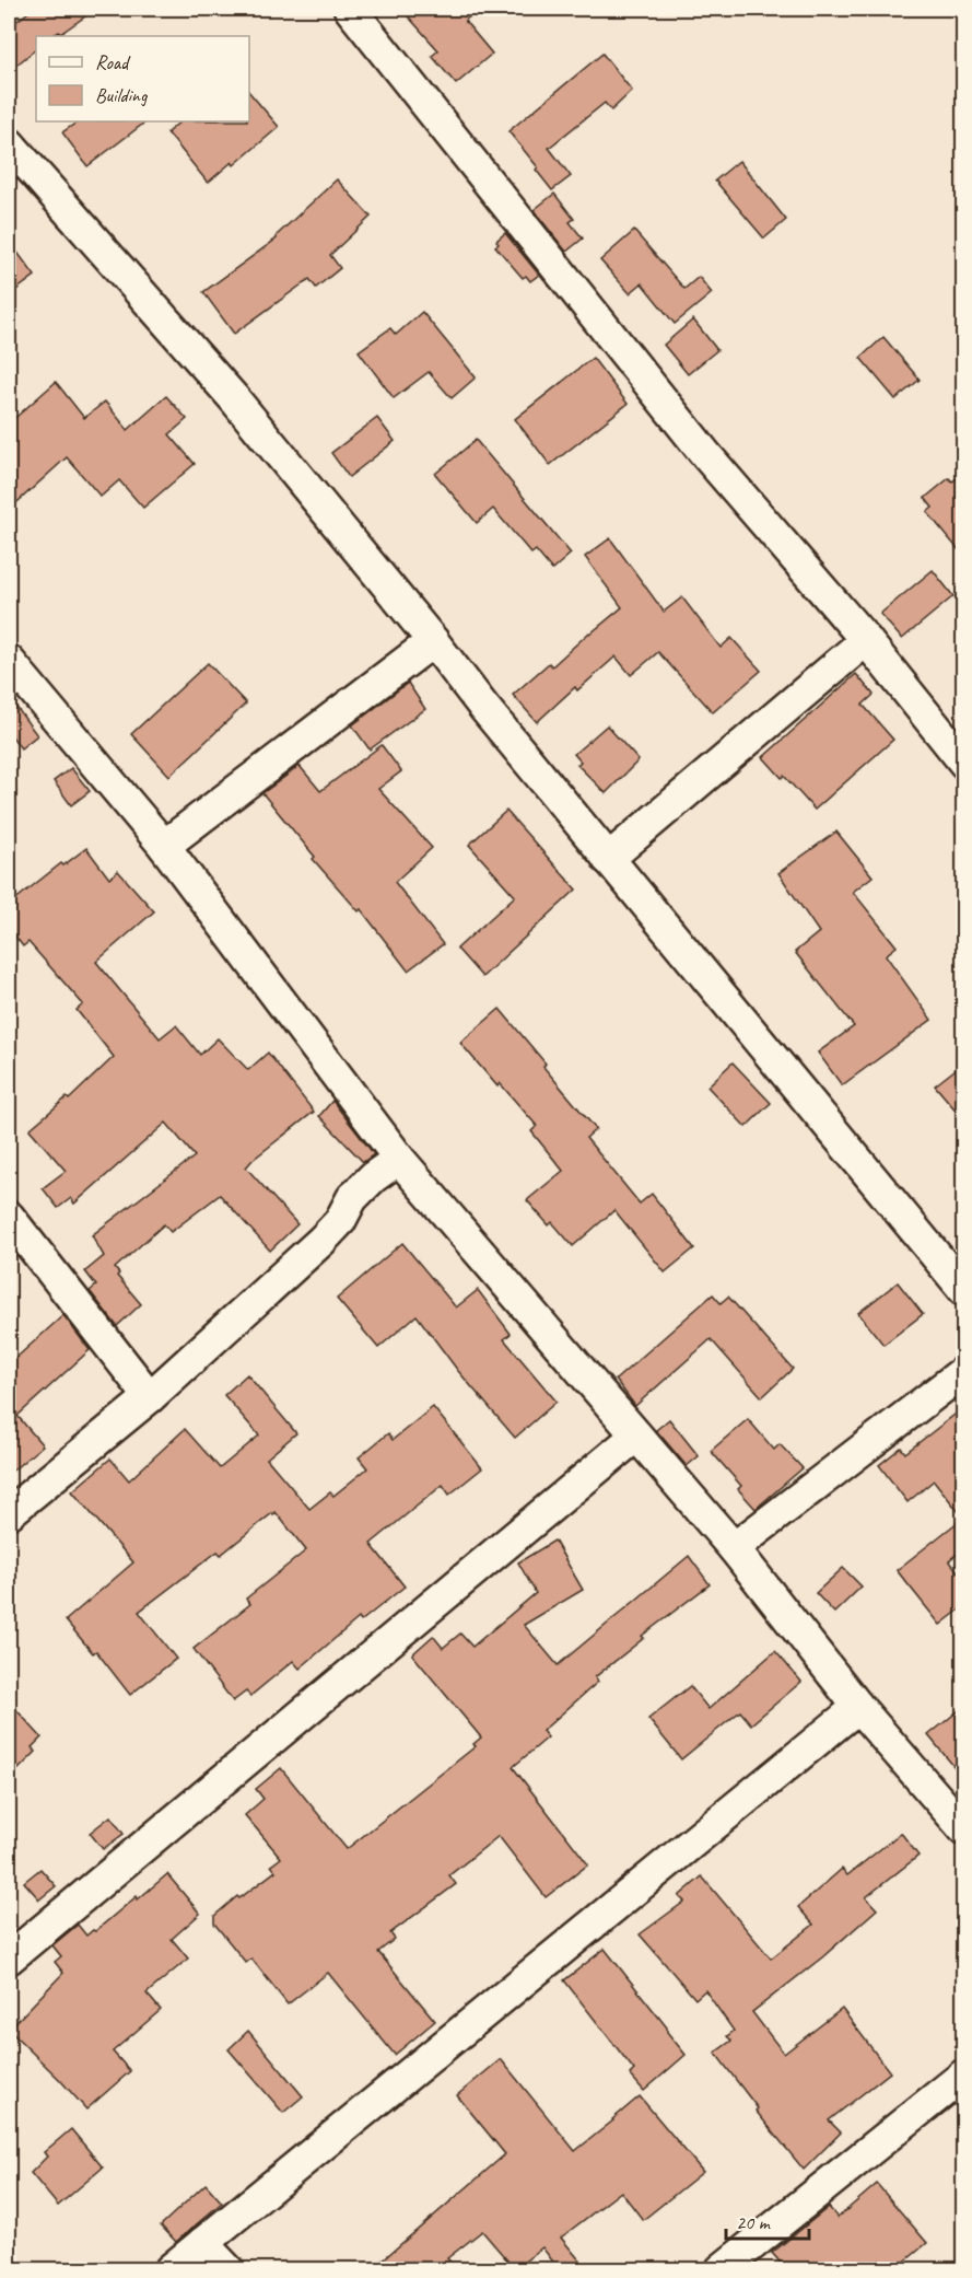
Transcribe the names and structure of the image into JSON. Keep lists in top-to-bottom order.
{
  "legend": ["Road", "Building"],
  "scale_bar": "20 m"
}
